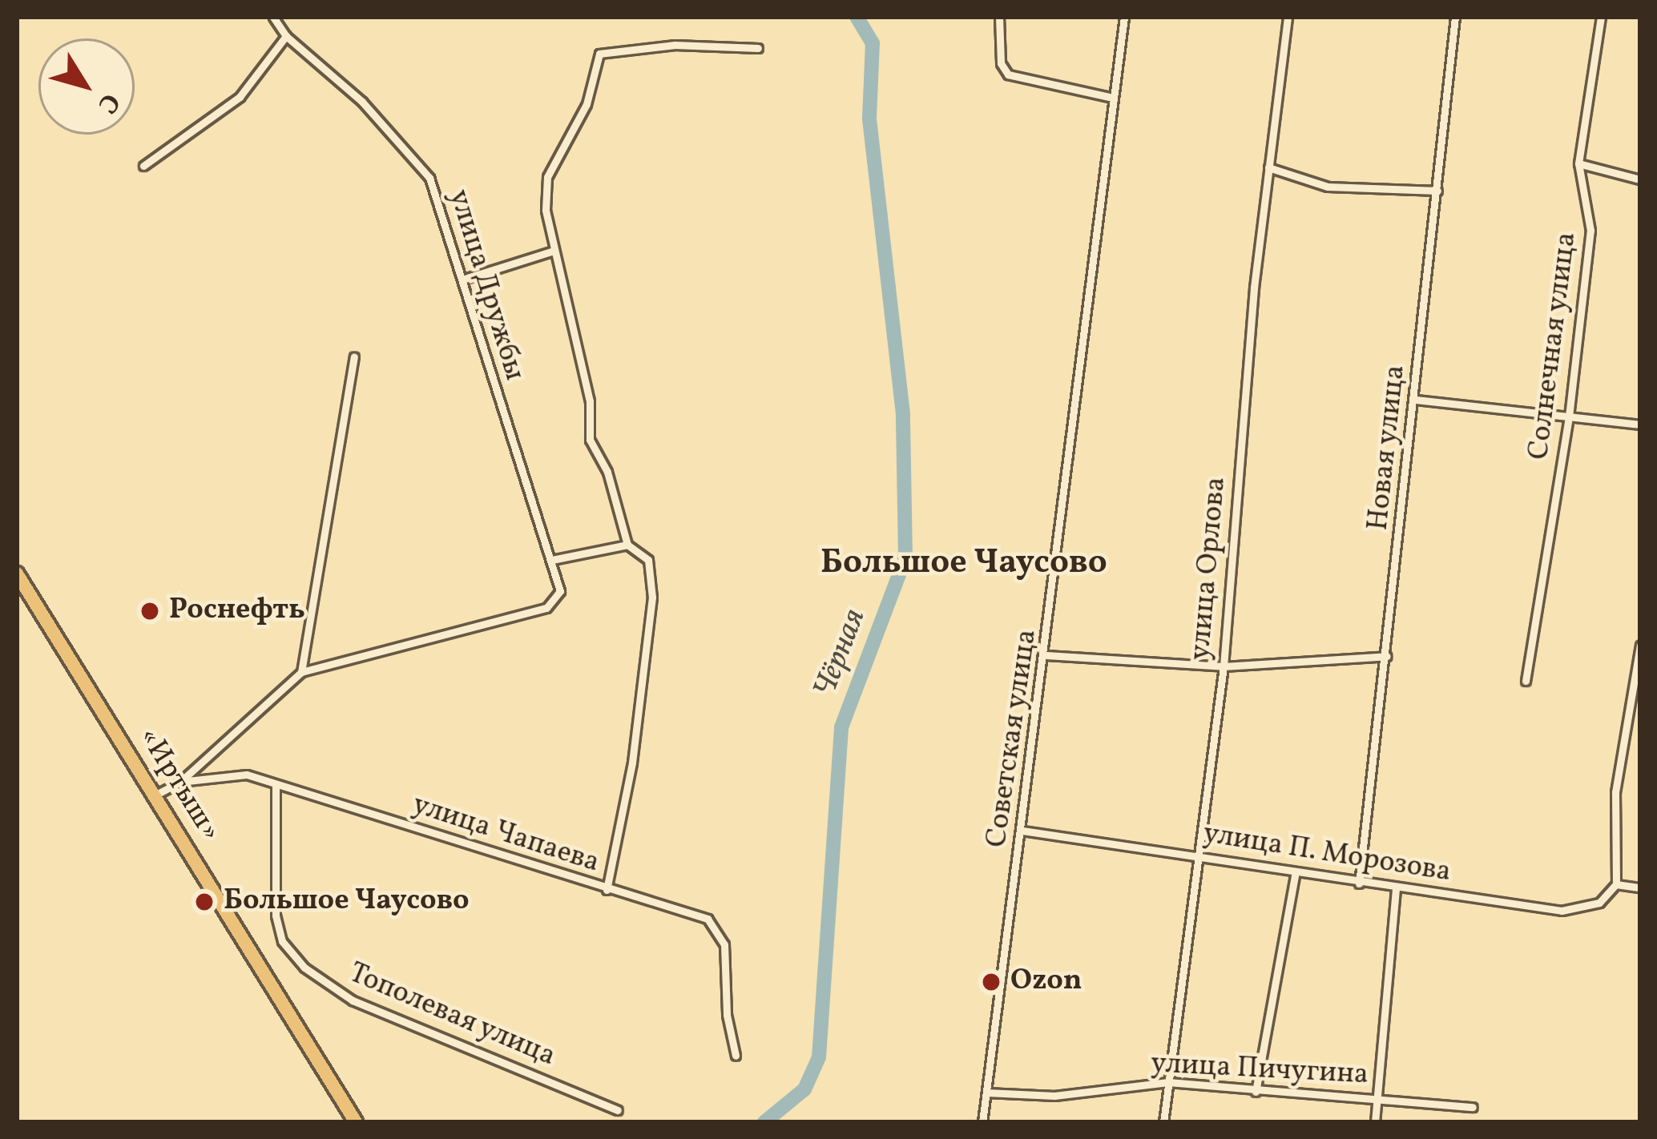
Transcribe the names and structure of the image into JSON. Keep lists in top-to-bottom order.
{
  "streets": {
    "highway": ["«Иртыш»"],
    "street": [
      "улица Дружбы",
      "Солнечная улица",
      "Новая улица",
      "улица Орлова",
      "Советская улица",
      "улица Чапаева",
      "улица П. Морозова",
      "Тополевая улица",
      "улица Пичугина"
    ]
  },
  "crossings": [
    ["Новая улица", "улица П. Морозова"],
    ["улица Орлова", "улица П. Морозова"],
    ["улица Орлова", "улица Пичугина"],
    ["Советская улица", "улица П. Морозова"],
    ["Советская улица", "улица Пичугина"],
    ["«Иртыш»", "улица Чапаева"],
    ["улица Чапаева", "Тополевая улица"]
  ],
  "districts": ["Большое Чаусово"],
  "water": ["Чёрная"],
  "places": ["Роснефть", "Большое Чаусово", "Ozon"],
  "north": "bottom right"
}
